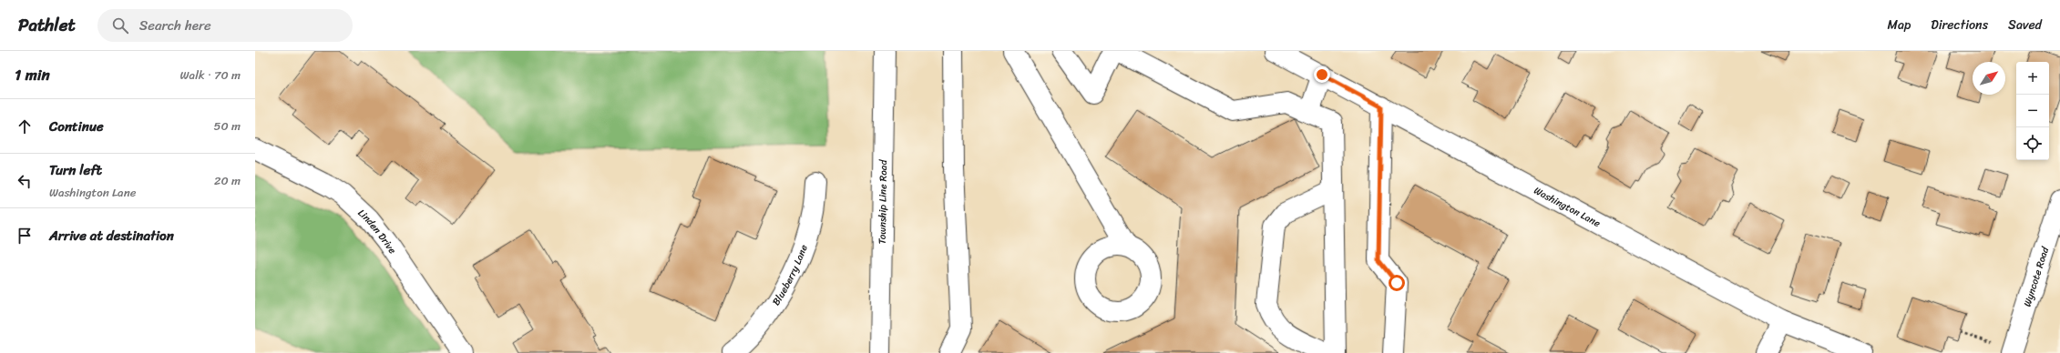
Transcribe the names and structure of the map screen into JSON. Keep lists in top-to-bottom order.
{
  "streets": {
    "street": [
      "Township Line Road",
      "Washington Lane",
      "Linden Drive",
      "Blueberry Lane",
      "Wyncote Road"
    ]
  },
  "north": "top right",
  "page": {
    "header": "Pathlet",
    "search": "Search here",
    "nav": ["Map", "Directions", "Saved"],
    "heading": ["1 min", "Walk · 70 m"],
    "map_buttons": ["+", "−"],
    "list": [
      ["Continue", "50 m"],
      ["Turn left", "Washington Lane", "20 m"],
      "Arrive at destination"
    ]
  }
}
